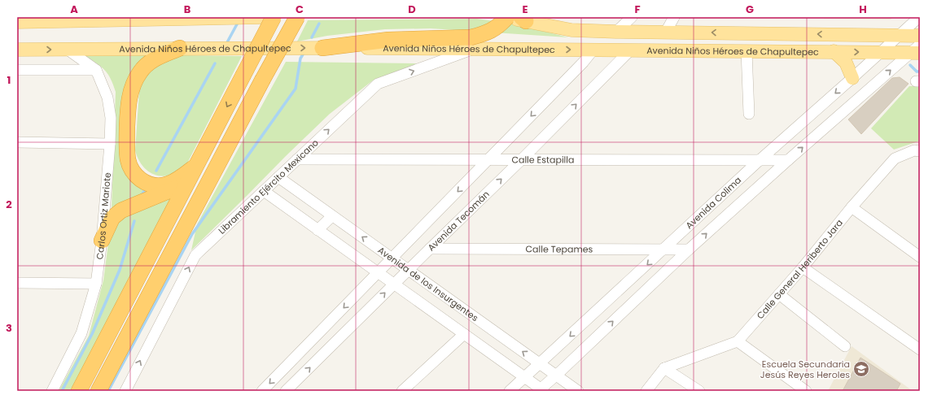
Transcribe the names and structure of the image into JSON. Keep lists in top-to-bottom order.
{
  "streets": {
    "main road": ["Avenida Niños Héroes de Chapultepec"],
    "street": [
      "Calle Estapilla",
      "Libramiento Ejército Mexicano",
      "Avenida Colima",
      "Carlos Ortiz Mariote",
      "Avenida Tecomán",
      "Calle Tepames",
      "Calle General Heriberto Jara",
      "Avenida de los Insurgentes"
    ]
  },
  "crossings": [
    ["Avenida Niños Héroes de Chapultepec", "Libramiento Ejército Mexicano"],
    ["Avenida Niños Héroes de Chapultepec", "Avenida Colima"],
    ["Avenida Niños Héroes de Chapultepec", "Avenida Tecomán"],
    ["Calle Estapilla", "Libramiento Ejército Mexicano"],
    ["Calle Estapilla", "Avenida Colima"],
    ["Calle Estapilla", "Avenida Tecomán"],
    ["Libramiento Ejército Mexicano", "Avenida de los Insurgentes"],
    ["Avenida Colima", "Calle Tepames"],
    ["Avenida Colima", "Avenida de los Insurgentes"],
    ["Avenida Tecomán", "Calle Tepames"],
    ["Avenida Tecomán", "Avenida de los Insurgentes"]
  ],
  "one_way": ["Libramiento Ejército Mexicano"],
  "places": {
    "school or university": ["Escuela Secundaria Jesús Reyes Heroles"]
  },
  "grid": {
    "columns": [
      "A",
      "B",
      "C",
      "D",
      "E",
      "F",
      "G",
      "H"
    ],
    "rows": ["1", "2", "3"]
  }
}
